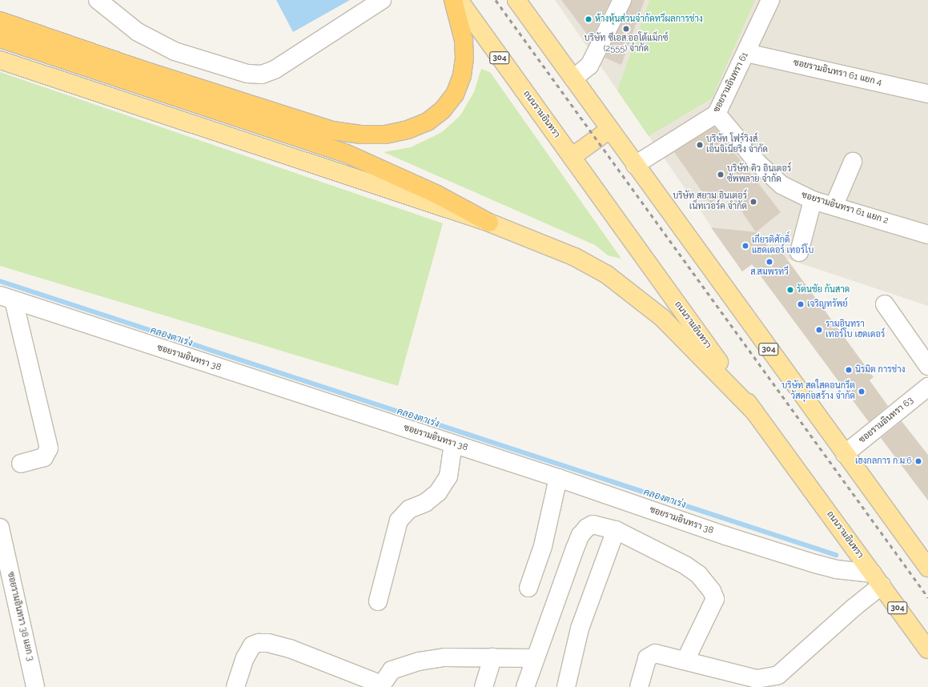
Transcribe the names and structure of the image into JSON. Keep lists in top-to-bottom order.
{
  "streets": {
    "main road": ["304", "ถนนรามอินทรา"],
    "street": [
      "ซอยรามอินทรา 61 แยก 4",
      "ซอยรามอินทรา 61",
      "ซอยรามอินทรา 61 แยก 2",
      "ซอยรามอินทรา 38",
      "ซอยรามอินทรา 63",
      "ซอยรามอินทรา 38 แยก 3"
    ]
  },
  "crossings": [
    ["304", "ซอยรามอินทรา 61"],
    ["304", "ซอยรามอินทรา 63"],
    ["ซอยรามอินทรา 61 แยก 4", "ซอยรามอินทรา 61"],
    ["ซอยรามอินทรา 61", "ซอยรามอินทรา 61 แยก 2"],
    ["ถนนรามอินทรา", "ซอยรามอินทรา 38"]
  ],
  "water": ["คลองตาเร่ง"],
  "places": [
    "ห้างหุ้นส่วนจำกัดทวีผลการช่าง",
    "บริษัท ซีเอส.ออโต้แม็กซ์ (2555) จำกัด",
    "บริษัท โฟร์วิงส์ เอ็นจิเนียริ่ง จำกัด",
    "บริษัท คิว อินเตอร์ ซัพพลาย จำกัด",
    "บริษัท สยาม อินเตอร์ เน็ทเวอร์ค จำกัด",
    "เกียรติศักดิ์ แฮดเดอร์ เทอร์โบ",
    "ส.สมพรทวี",
    "รัตนชัย กันสาด",
    "เจริญทรัพย์",
    "รามอินทรา เทอร์โบ เฮดเดอร์",
    "นิรมิต การช่าง",
    "บริษัท สดใสคอนกรีต วัสดุก่อสร้าง จำกัด",
    "เฮงกลการ ก.ม.6"
  ]
}
